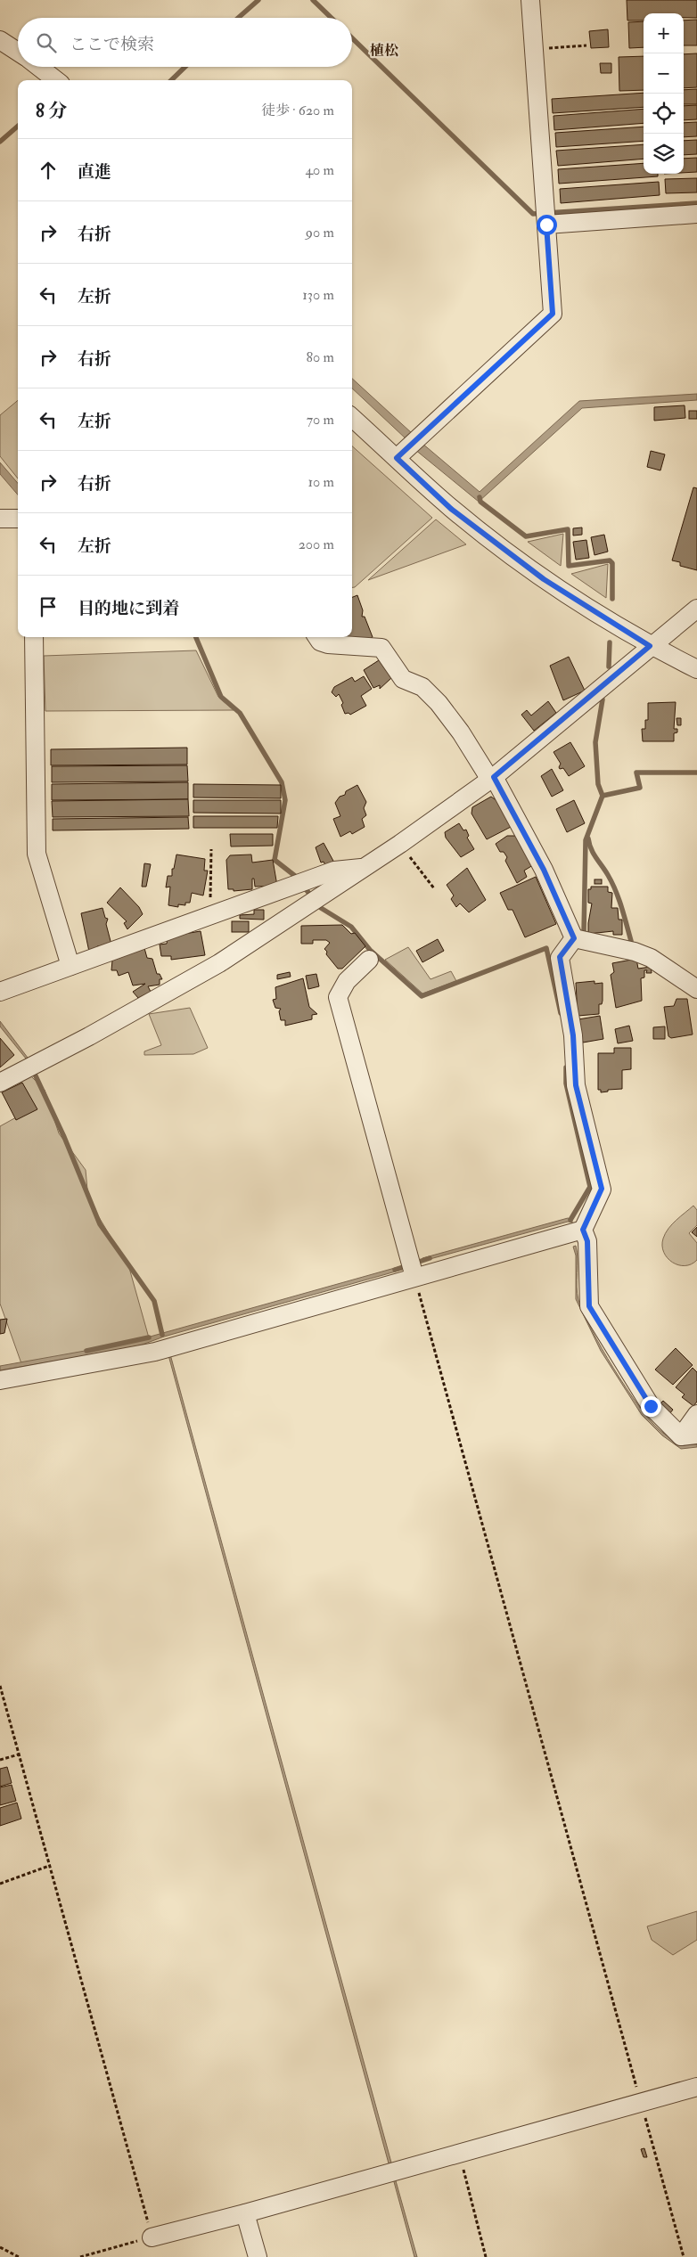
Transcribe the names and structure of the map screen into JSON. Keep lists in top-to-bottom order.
{
  "districts": ["植松"],
  "page": {
    "map_buttons": ["+", "−"],
    "search": "ここで検索",
    "heading": ["8 分", "徒歩 · 620 m"],
    "list": [
      ["直進", "40 m"],
      ["右折", "90 m"],
      ["左折", "130 m"],
      ["右折", "80 m"],
      ["左折", "70 m"],
      ["右折", "10 m"],
      ["左折", "200 m"],
      "目的地に到着"
    ]
  }
}
